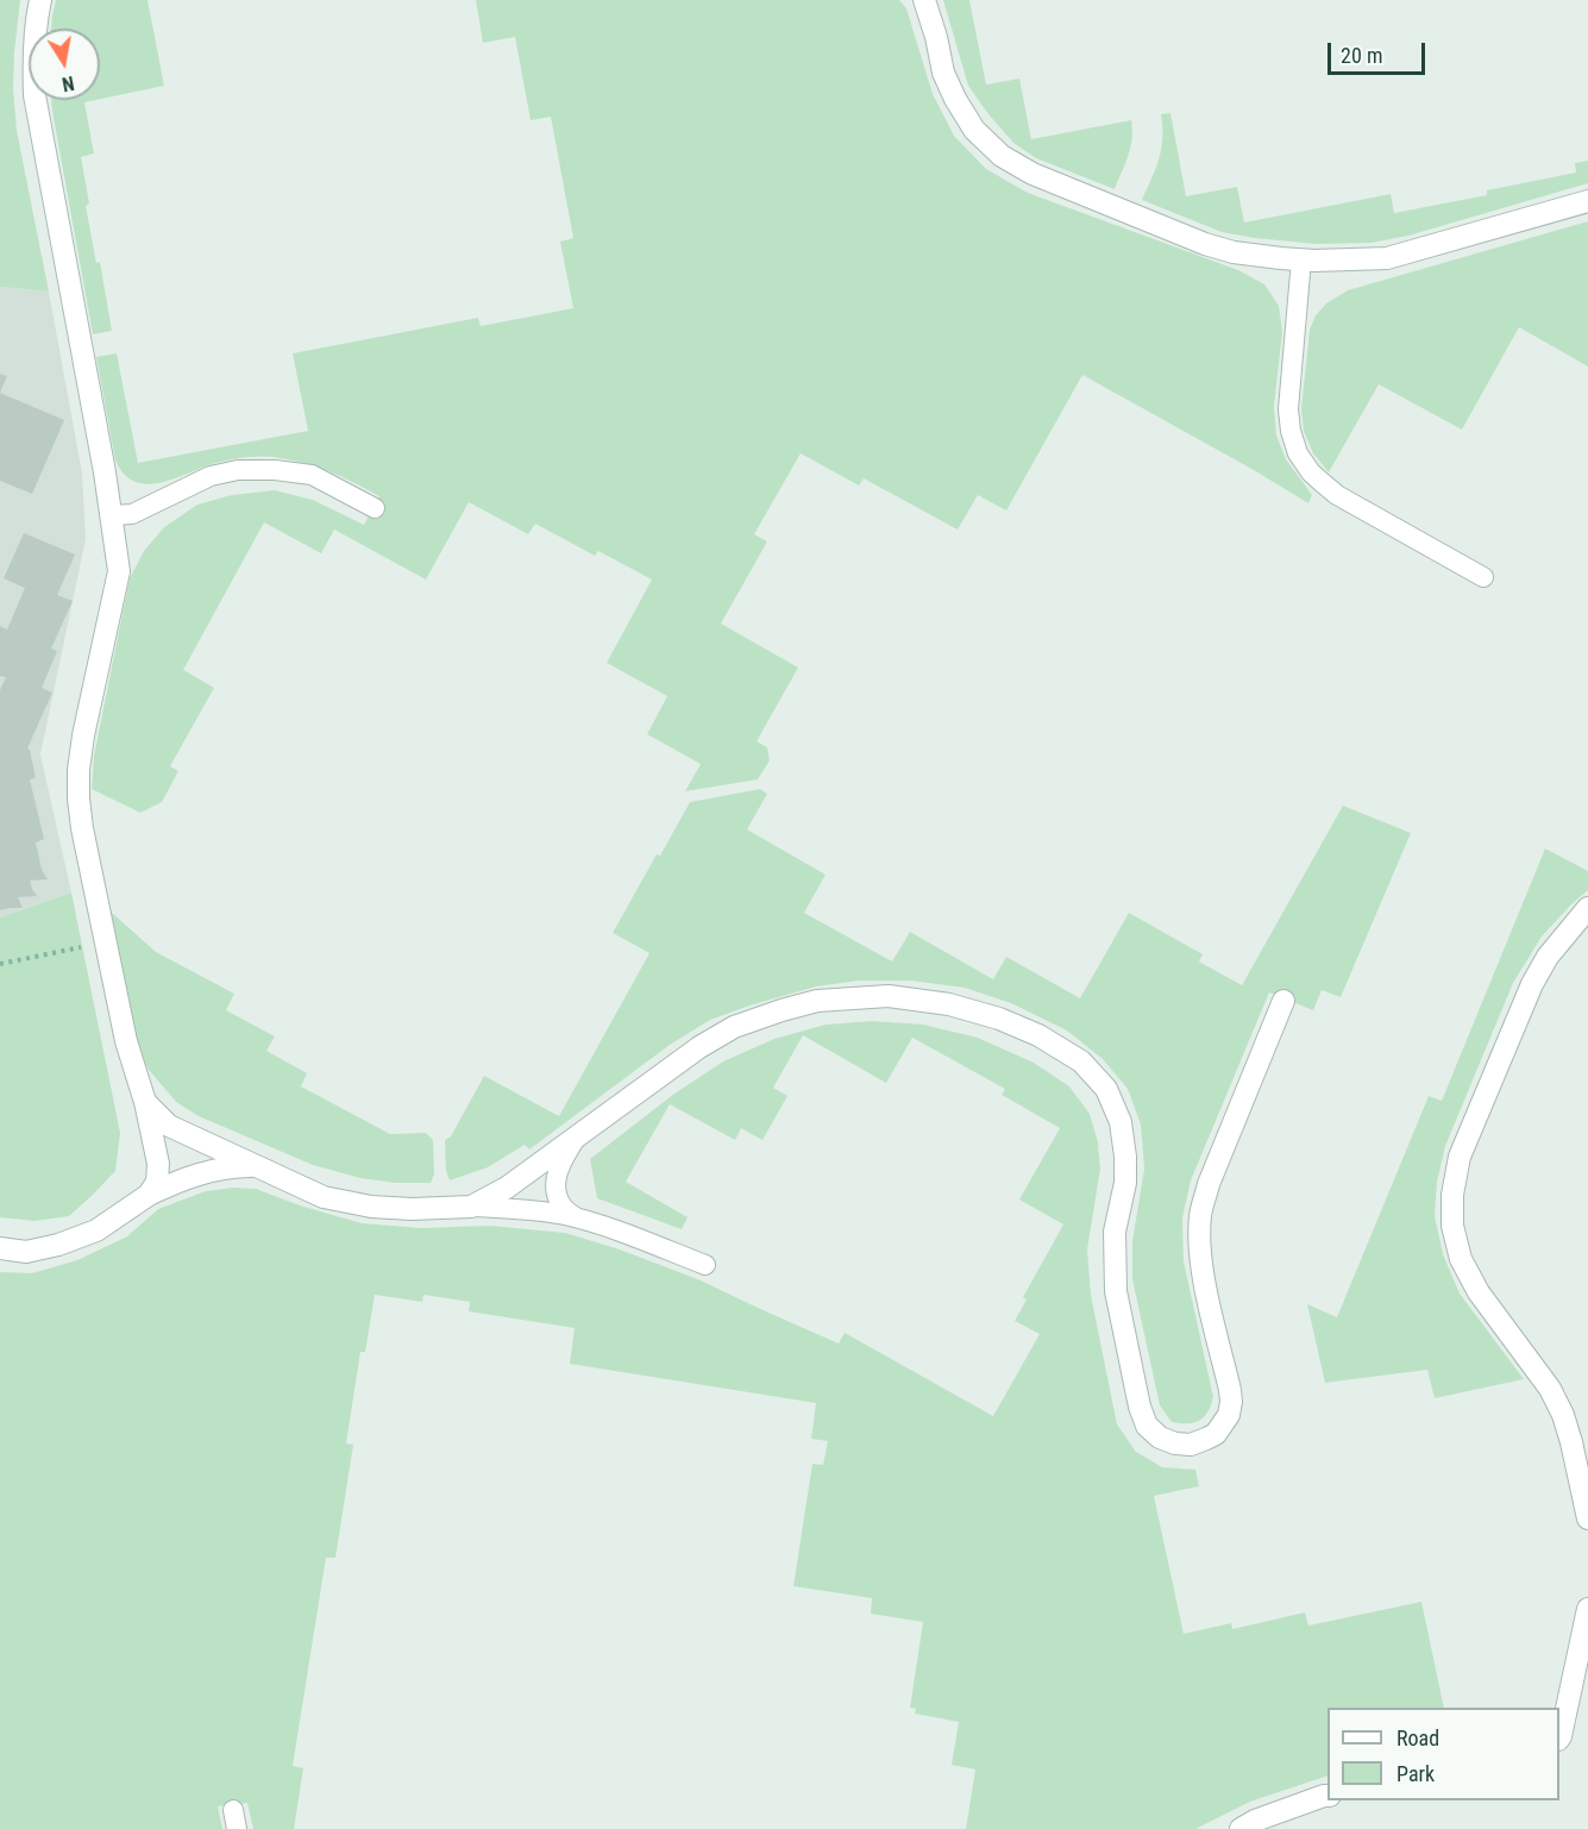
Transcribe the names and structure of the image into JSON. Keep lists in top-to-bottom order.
{
  "legend": ["Road", "Park"],
  "scale_bar": "20 m",
  "north": "bottom"
}
